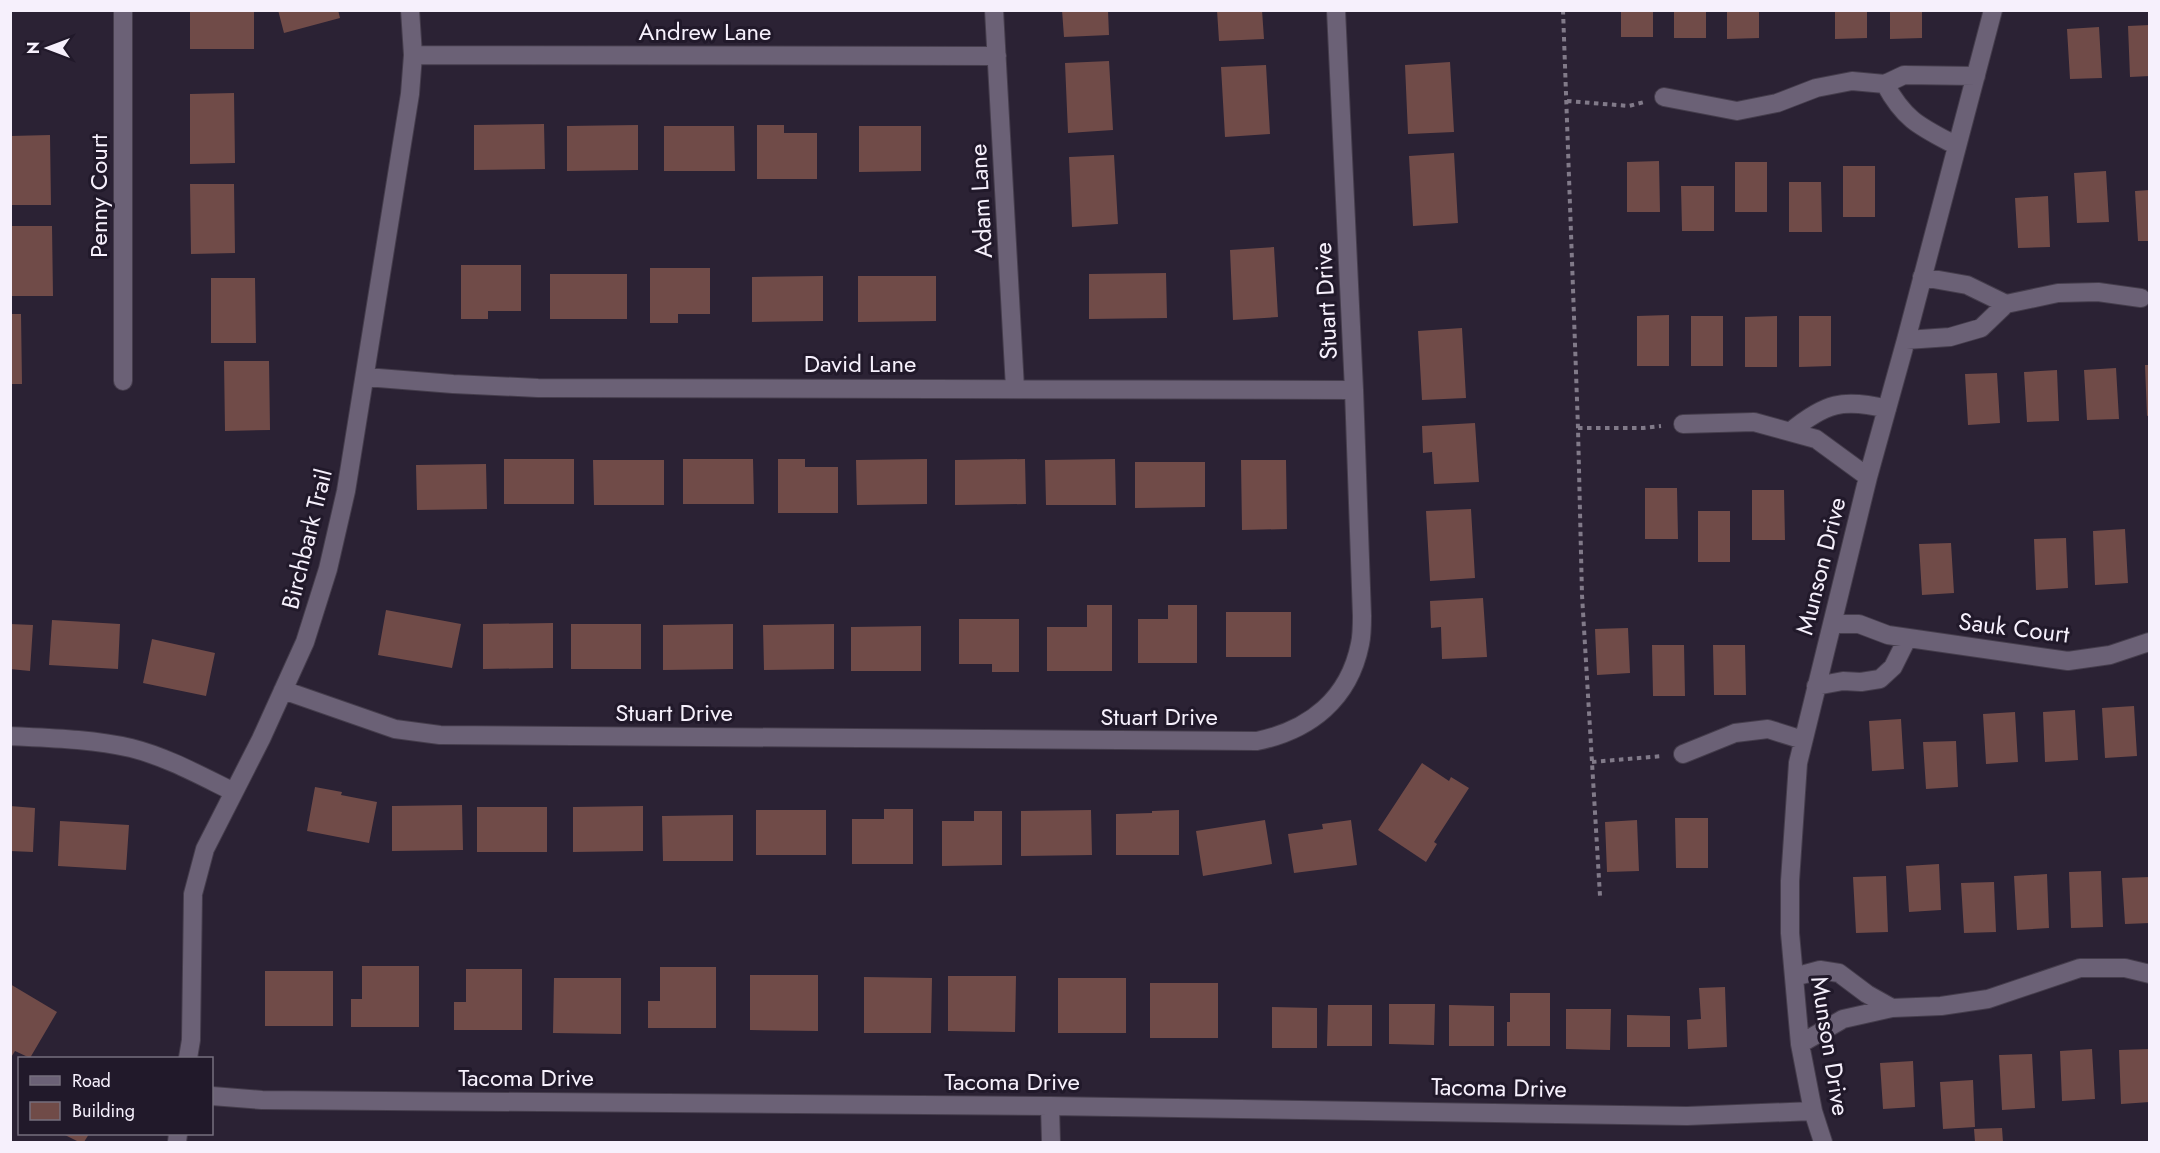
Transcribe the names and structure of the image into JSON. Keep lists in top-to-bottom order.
{
  "streets": {
    "street": [
      "Andrew Lane",
      "Penny Court",
      "Adam Lane",
      "Stuart Drive",
      "David Lane",
      "Birchbark Trail",
      "Munson Drive",
      "Sauk Court",
      "Tacoma Drive"
    ]
  },
  "crossings": [
    ["Andrew Lane", "Adam Lane"],
    ["Andrew Lane", "Birchbark Trail"],
    ["Adam Lane", "David Lane"],
    ["Stuart Drive", "David Lane"],
    ["Stuart Drive", "Birchbark Trail"],
    ["David Lane", "Birchbark Trail"],
    ["Munson Drive", "Sauk Court"],
    ["Munson Drive", "Tacoma Drive"]
  ],
  "legend": ["Road", "Building"],
  "north": "left"
}
